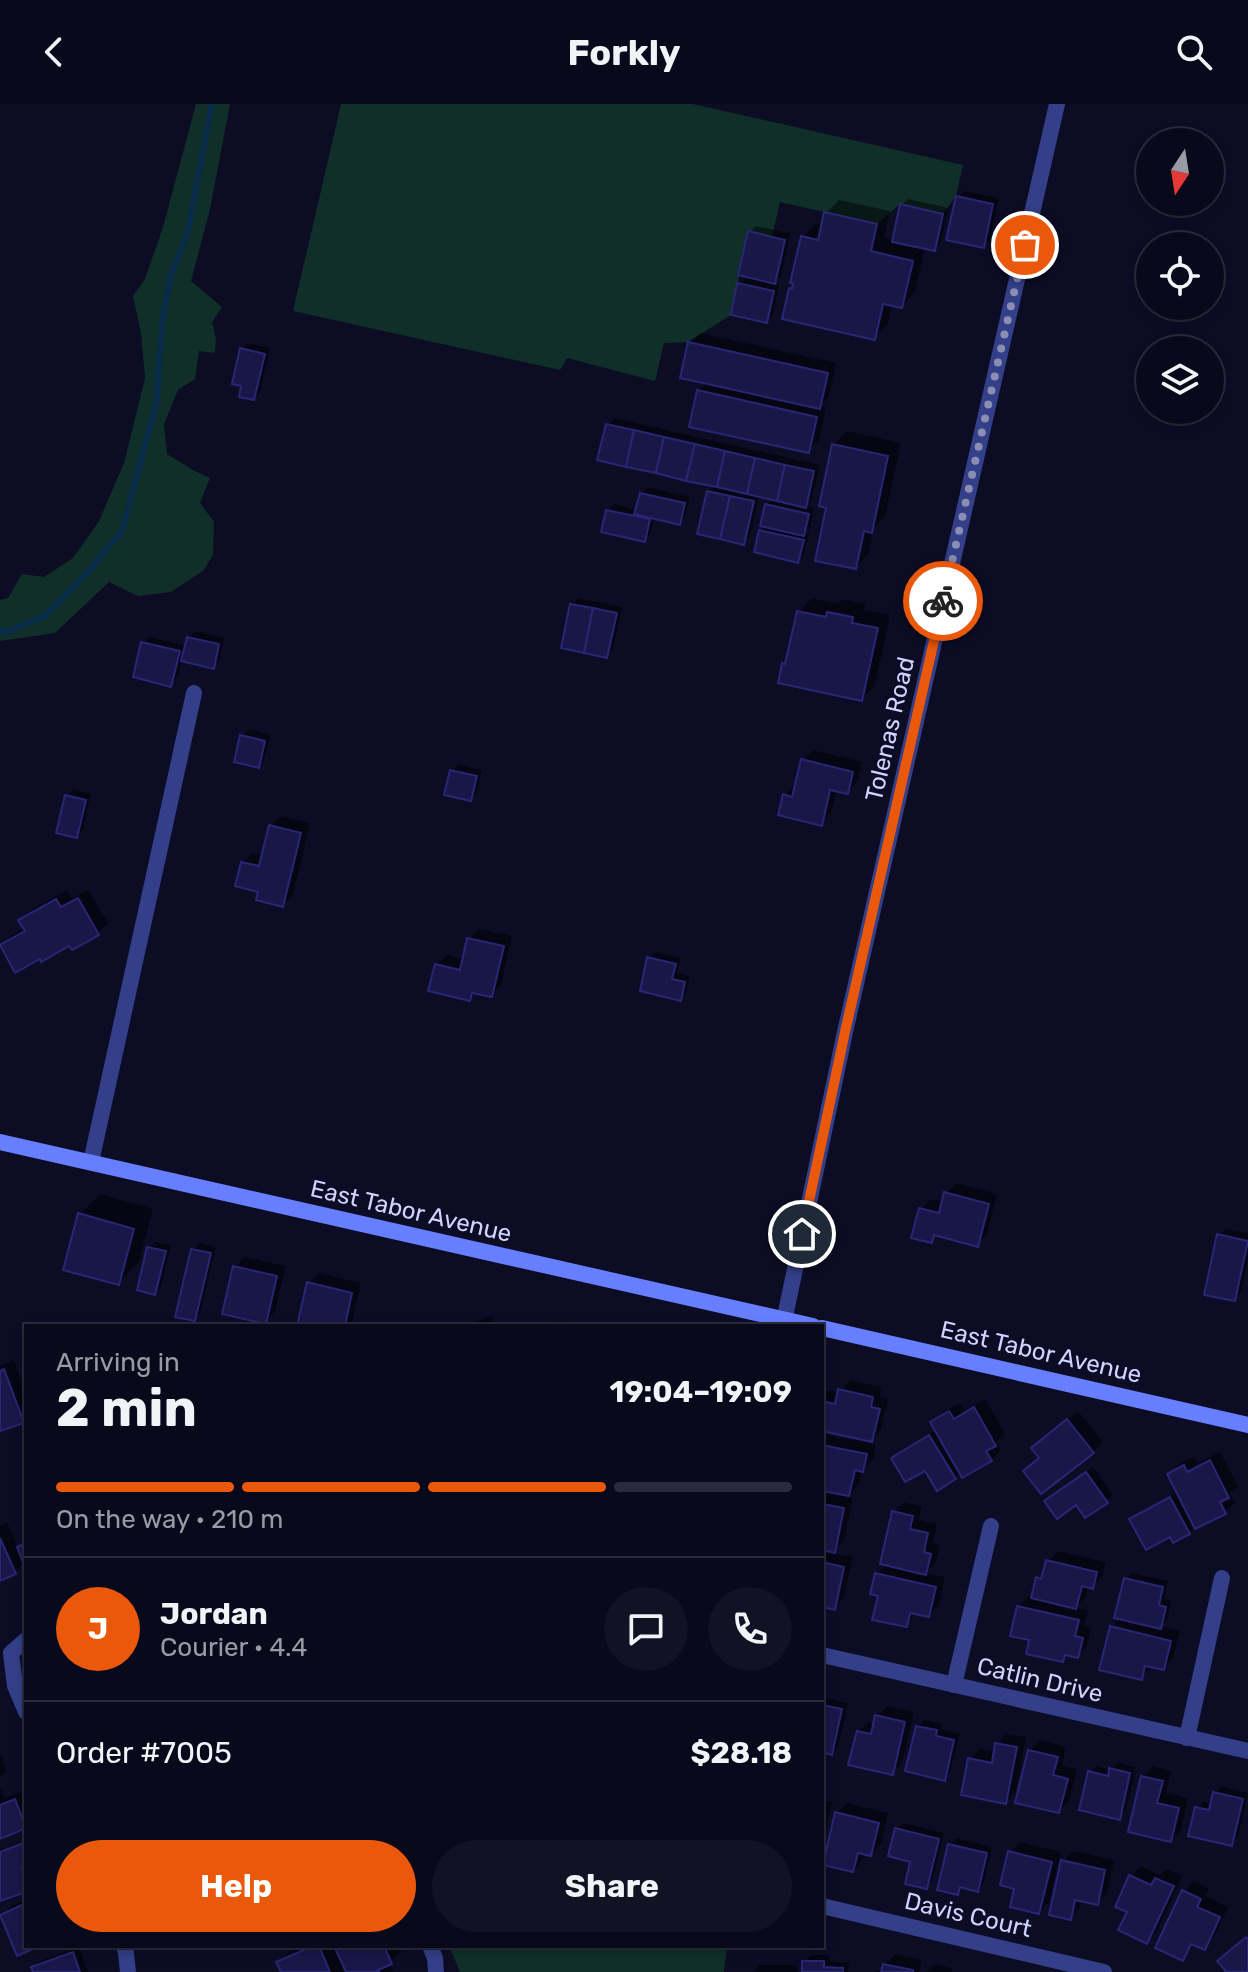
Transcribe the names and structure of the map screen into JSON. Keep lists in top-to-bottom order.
{
  "streets": {
    "main road": ["East Tabor Avenue"],
    "street": ["Tolenas Road", "Catlin Drive", "Davis Court"]
  },
  "crossings": [
    ["Tolenas Road", "East Tabor Avenue"]
  ],
  "north": "bottom",
  "page": {
    "header": "Forkly",
    "heading": ["2 min", "Arriving in", "19:04–19:09"],
    "panel": [
      "Jordan",
      "Courier · 4.4",
      "Order #7005",
      "$28.18"
    ],
    "bar": "On the way · 210 m",
    "round": "J",
    "buttons": ["Help", "Share"]
  }
}
